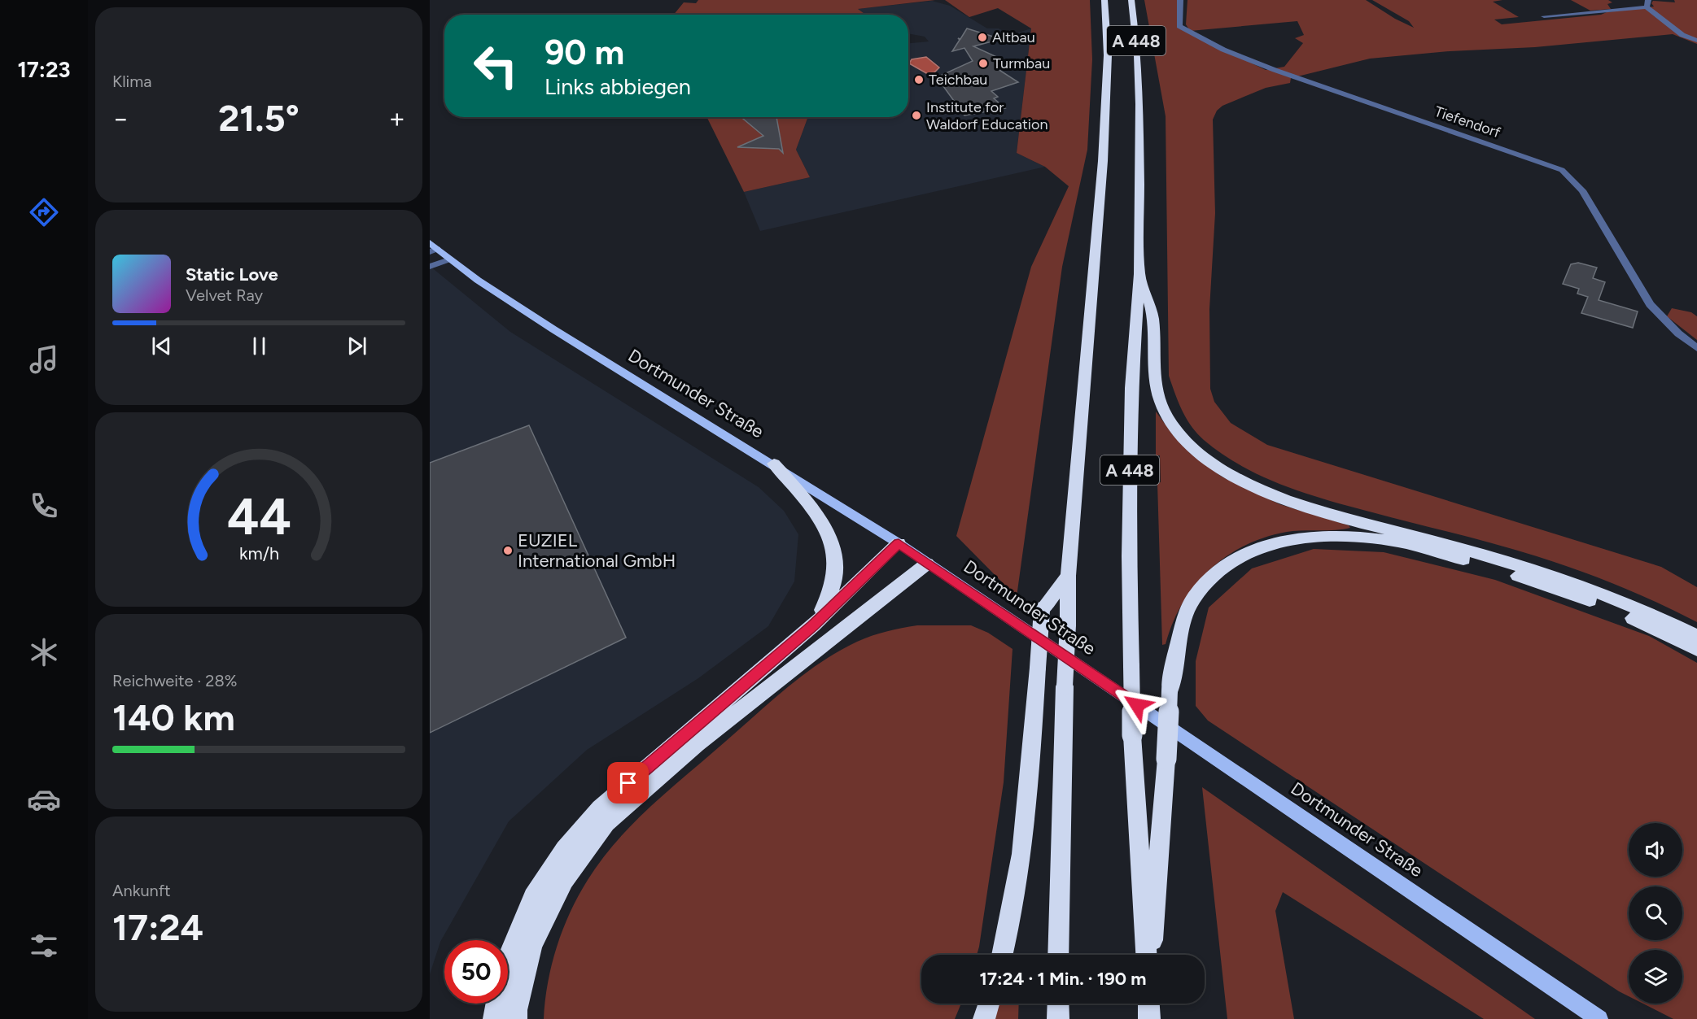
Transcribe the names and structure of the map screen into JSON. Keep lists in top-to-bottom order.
{
  "streets": {
    "highway": ["A 448"],
    "main road": ["Dortmunder Straße"],
    "street": ["Tiefendorf"]
  },
  "places": [
    "Altbau",
    "Turmbau",
    "Teichbau",
    "Institute for Waldorf Education",
    "EUZIEL International GmbH"
  ],
  "page": {
    "tabs": "17:23",
    "tile": [
      "Klima",
      ["Reichweite · 28%", "140 km"],
      ["Ankunft", "17:24"]
    ],
    "turn": ["90 m", "Links abbiegen"],
    "heat": ["−", "21.5°", "+"],
    "song": ["Static Love", "Velvet Ray"],
    "limit": "50",
    "trip": "17:24 · 1 Min. · 190 m",
    "gauge": ["44", "km/h"]
  }
}
